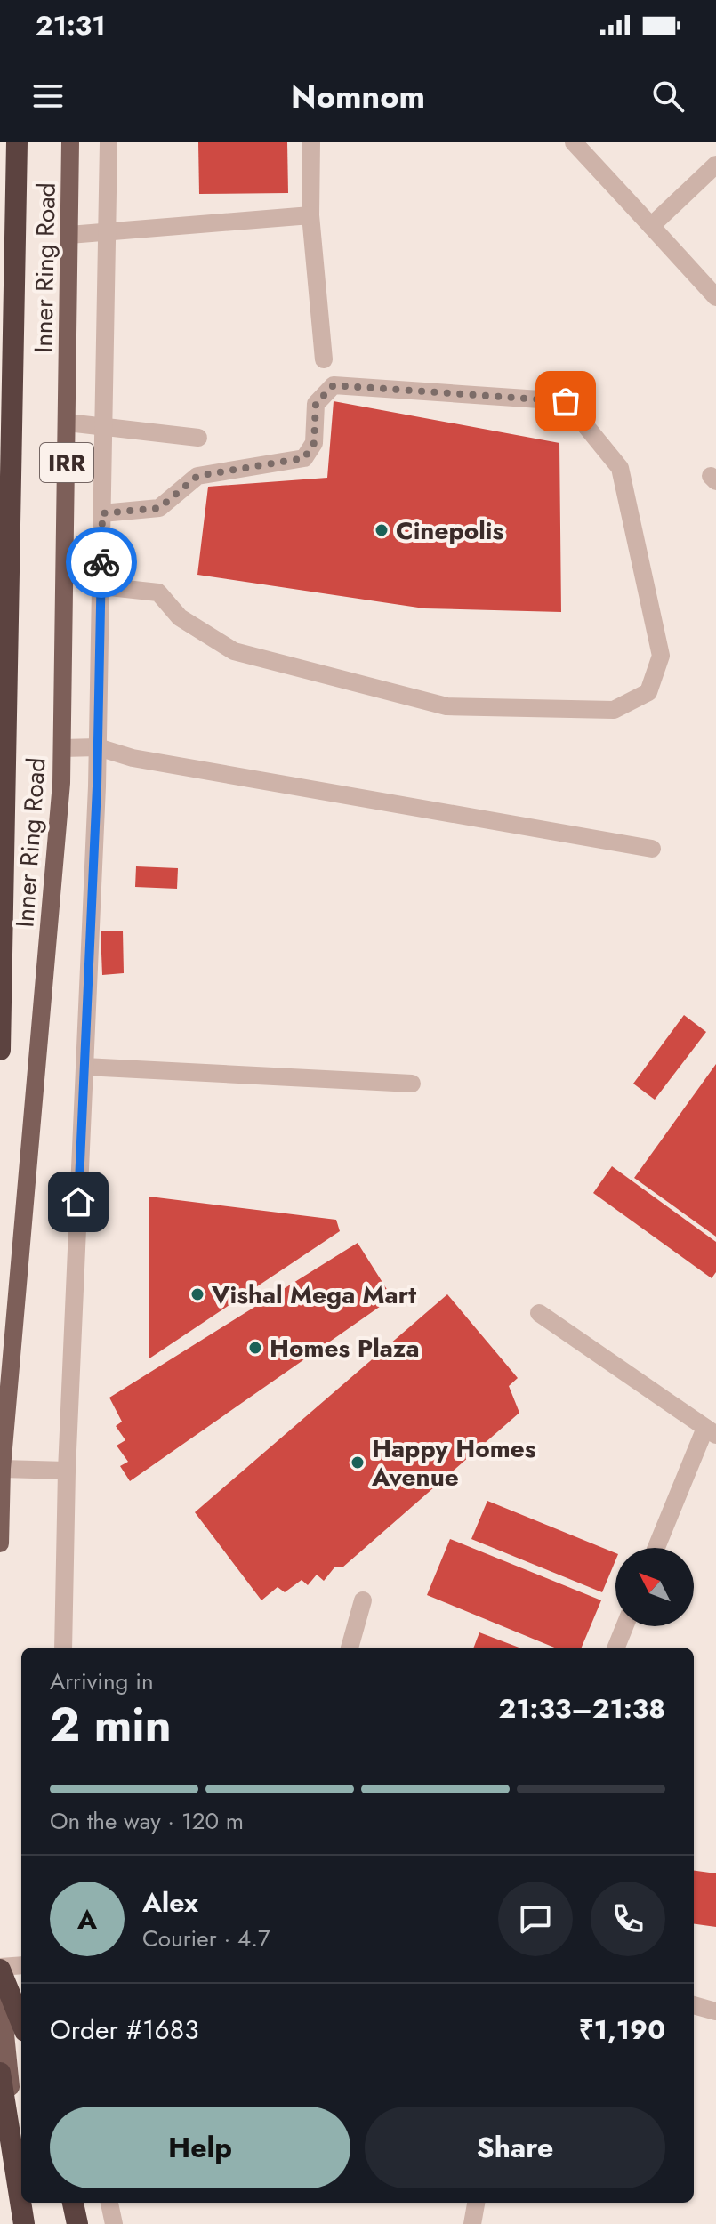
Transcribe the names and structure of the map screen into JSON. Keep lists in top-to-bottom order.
{
  "streets": {
    "main road": ["Inner Ring Road", "IRR"]
  },
  "places": [
    "Cinepolis",
    "Vishal Mega Mart",
    "Homes Plaza",
    "Happy Homes Avenue"
  ],
  "north": "top left",
  "page": {
    "status": "21:31",
    "header": "Nomnom",
    "heading": ["2 min", "Arriving in", "21:33–21:38"],
    "panel": [
      "Alex",
      "Courier · 4.7",
      "Order #1683",
      "₹1,190"
    ],
    "bar": "On the way · 120 m",
    "round": "A",
    "buttons": ["Help", "Share"]
  }
}
